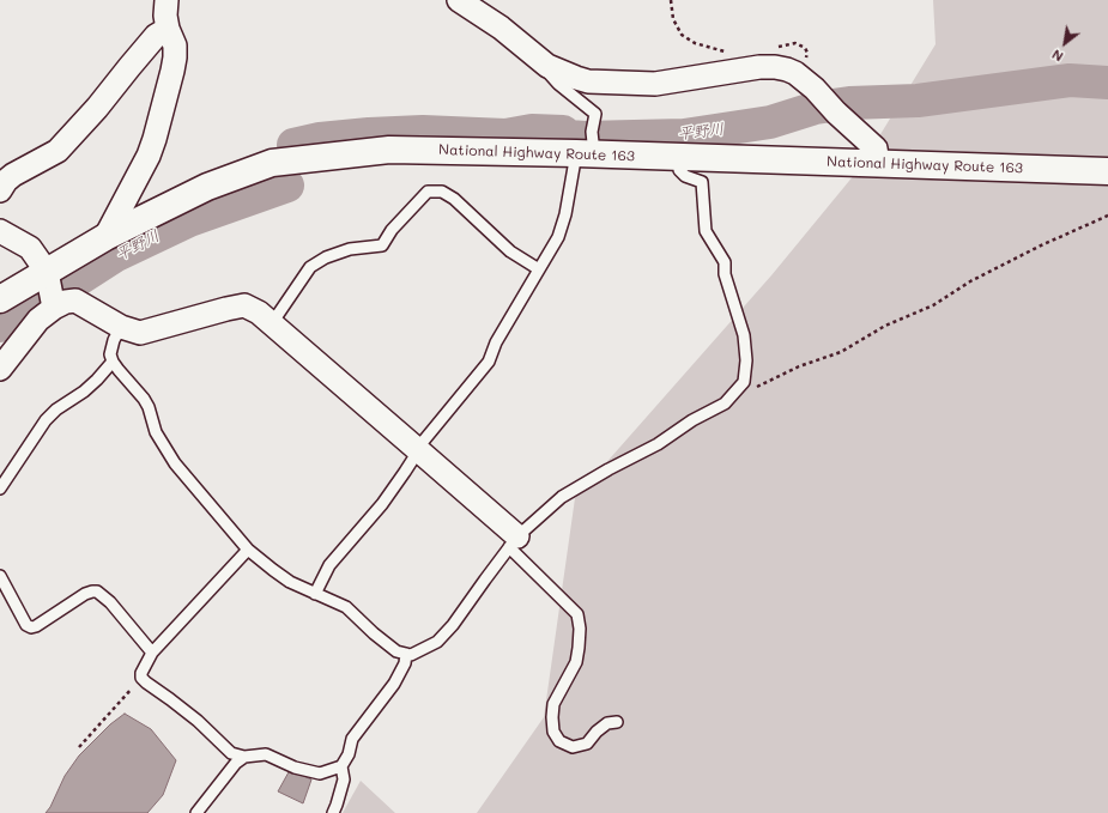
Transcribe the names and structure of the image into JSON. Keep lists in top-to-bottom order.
{
  "streets": {
    "highway": ["National Highway Route 163"]
  },
  "water": ["平野川"],
  "north": "bottom left"
}
